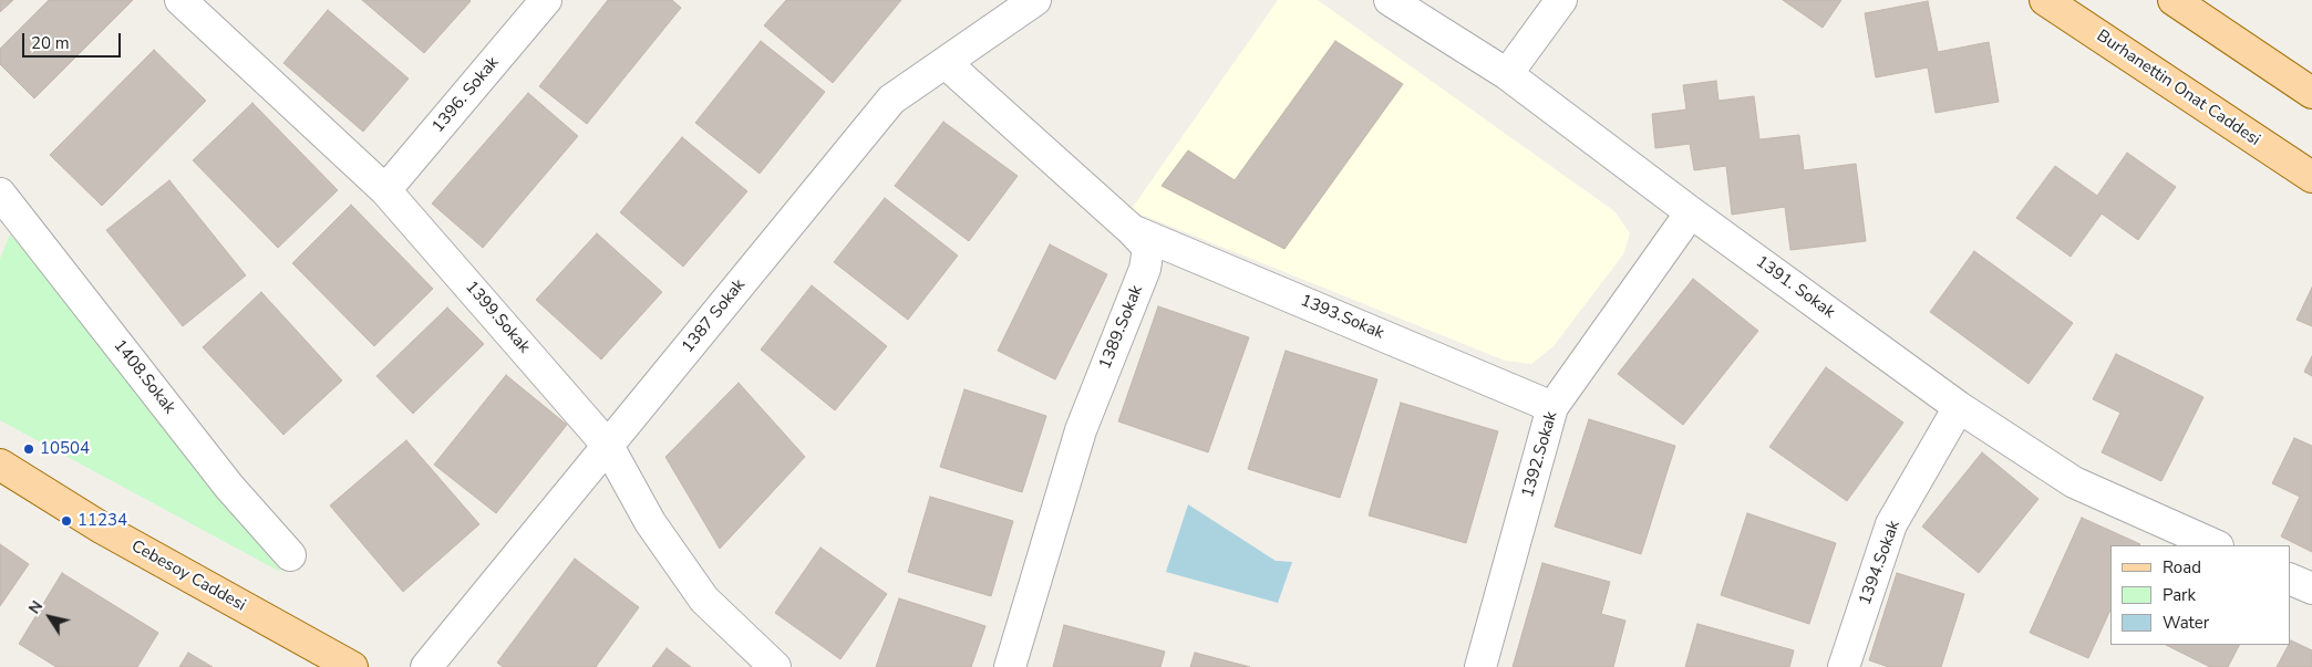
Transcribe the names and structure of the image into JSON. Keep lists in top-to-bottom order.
{
  "streets": {
    "main road": ["Burhanettin Onat Caddesi", "Cebesoy Caddesi"],
    "street": [
      "1396. Sokak",
      "1391. Sokak",
      "1387 Sokak",
      "1399.Sokak",
      "1393.Sokak",
      "1389.Sokak",
      "1408.Sokak",
      "1392.Sokak",
      "1394.Sokak"
    ]
  },
  "crossings": [
    ["1396. Sokak", "1399.Sokak"],
    ["1391. Sokak", "1392.Sokak"],
    ["1391. Sokak", "1394.Sokak"],
    ["1387 Sokak", "1399.Sokak"],
    ["1387 Sokak", "1389.Sokak"],
    ["1393.Sokak", "1389.Sokak"],
    ["1393.Sokak", "1392.Sokak"]
  ],
  "places": ["10504", "11234"],
  "legend": ["Road", "Park", "Water"],
  "scale_bar": "20 m",
  "north": "top left"
}
